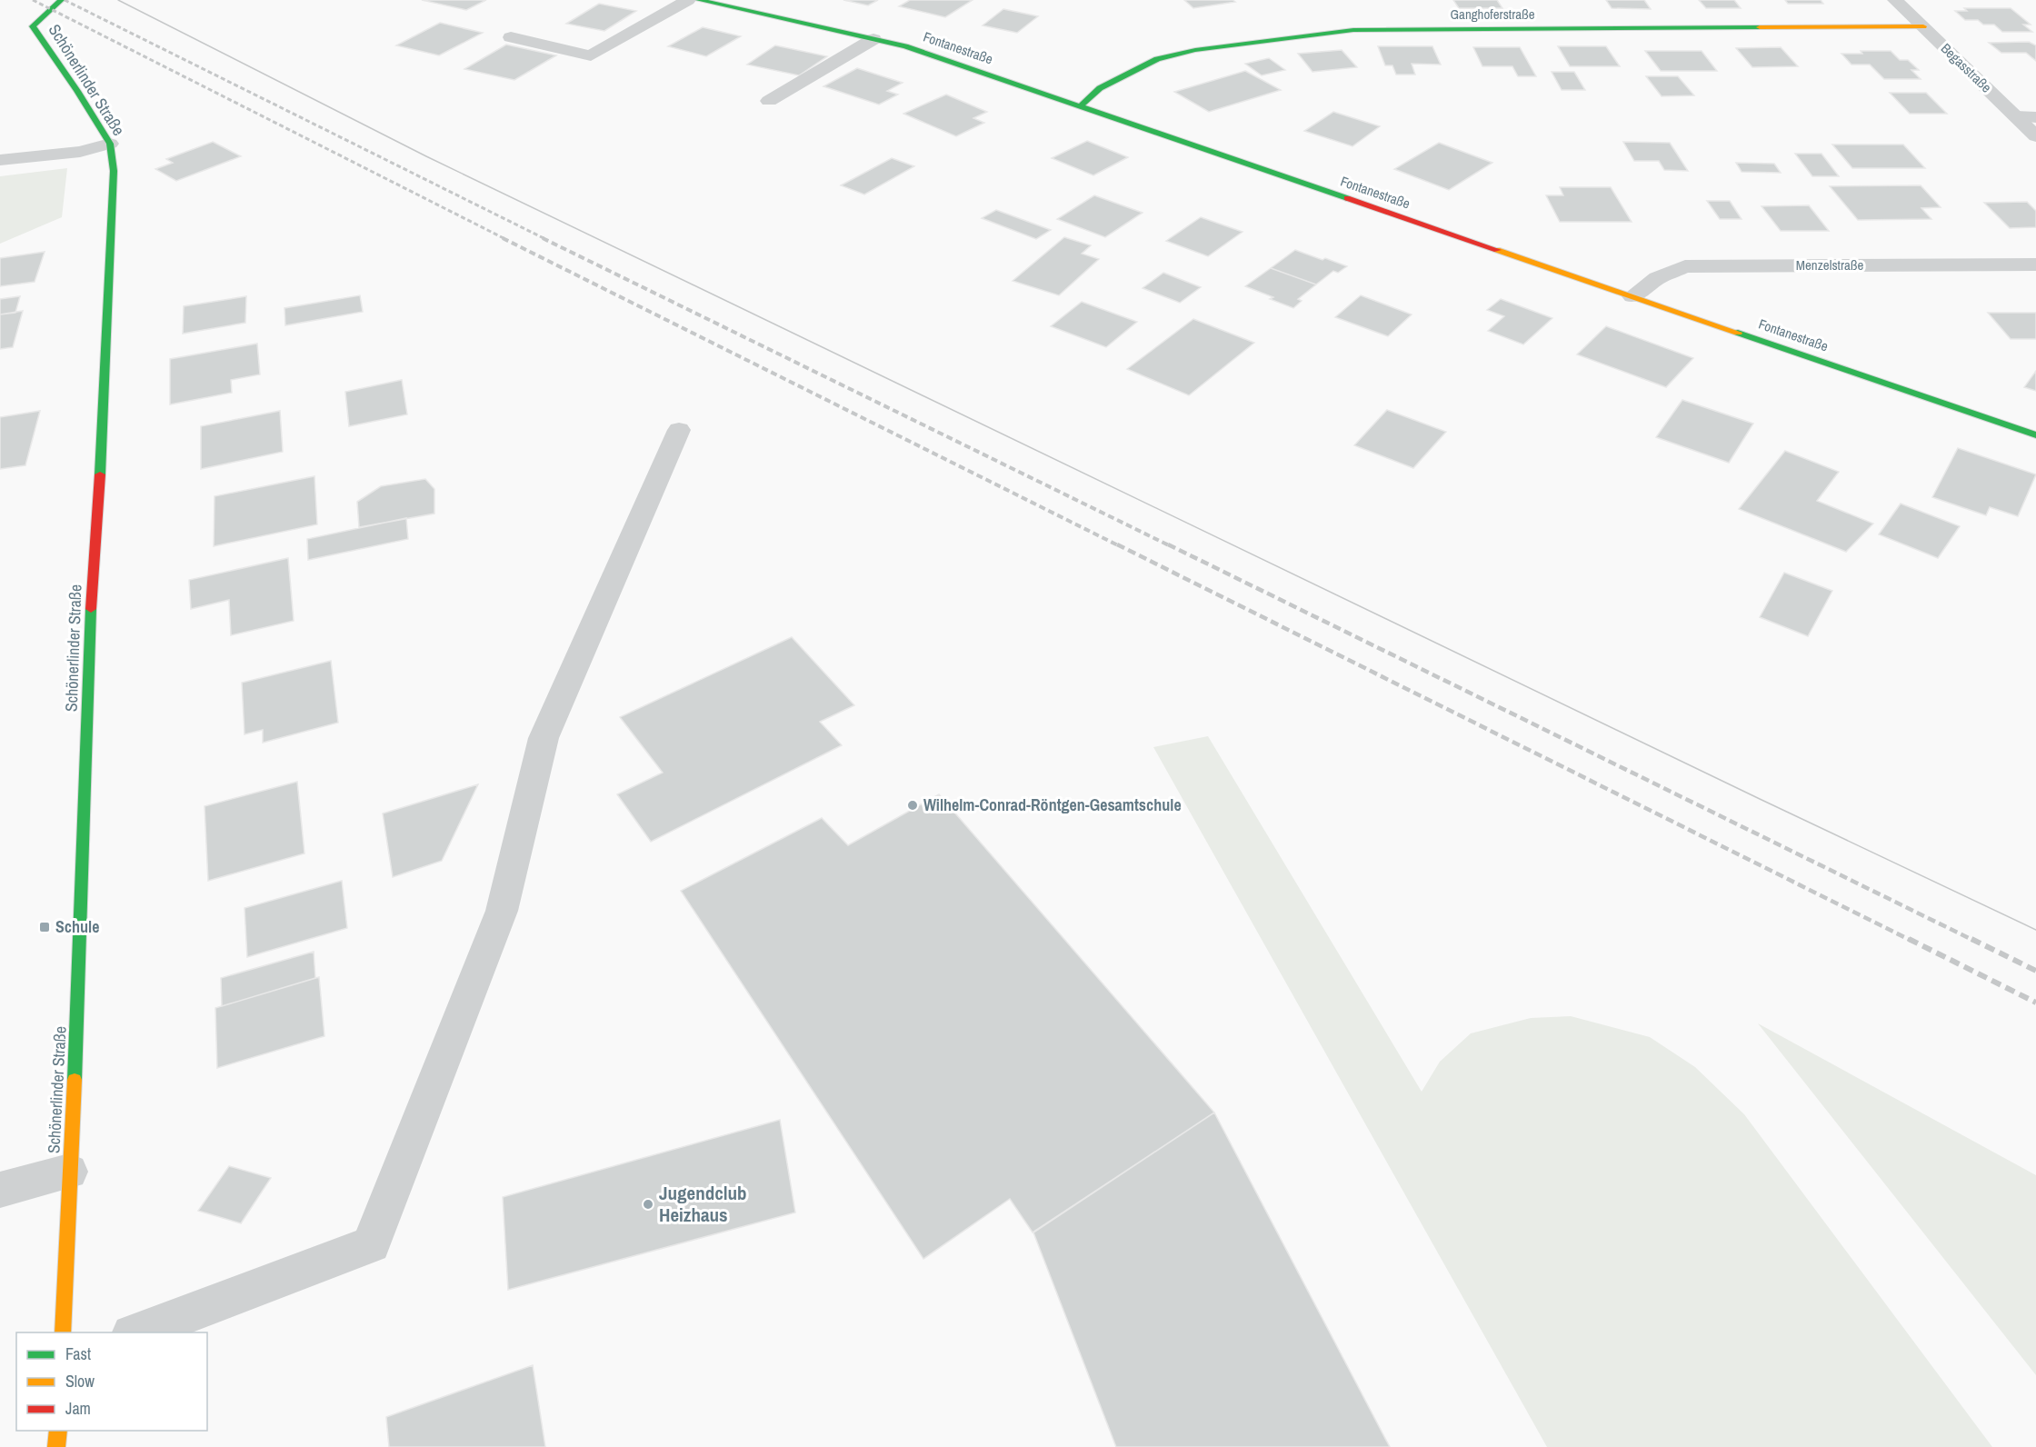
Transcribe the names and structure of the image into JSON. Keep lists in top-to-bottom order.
{
  "streets": {
    "street": [
      "Ganghoferstraße",
      "Fontanestraße",
      "Begasstraße",
      "Schönerlinder Straße",
      "Menzelstraße"
    ]
  },
  "crossings": [
    ["Ganghoferstraße", "Fontanestraße"],
    ["Ganghoferstraße", "Begasstraße"],
    ["Fontanestraße", "Menzelstraße"]
  ],
  "places": {
    "other": ["Wilhelm-Conrad-Röntgen-Gesamtschule", "Jugendclub Heizhaus"],
    "transit": ["Schule"]
  },
  "legend": ["Fast", "Slow", "Jam"]
}
